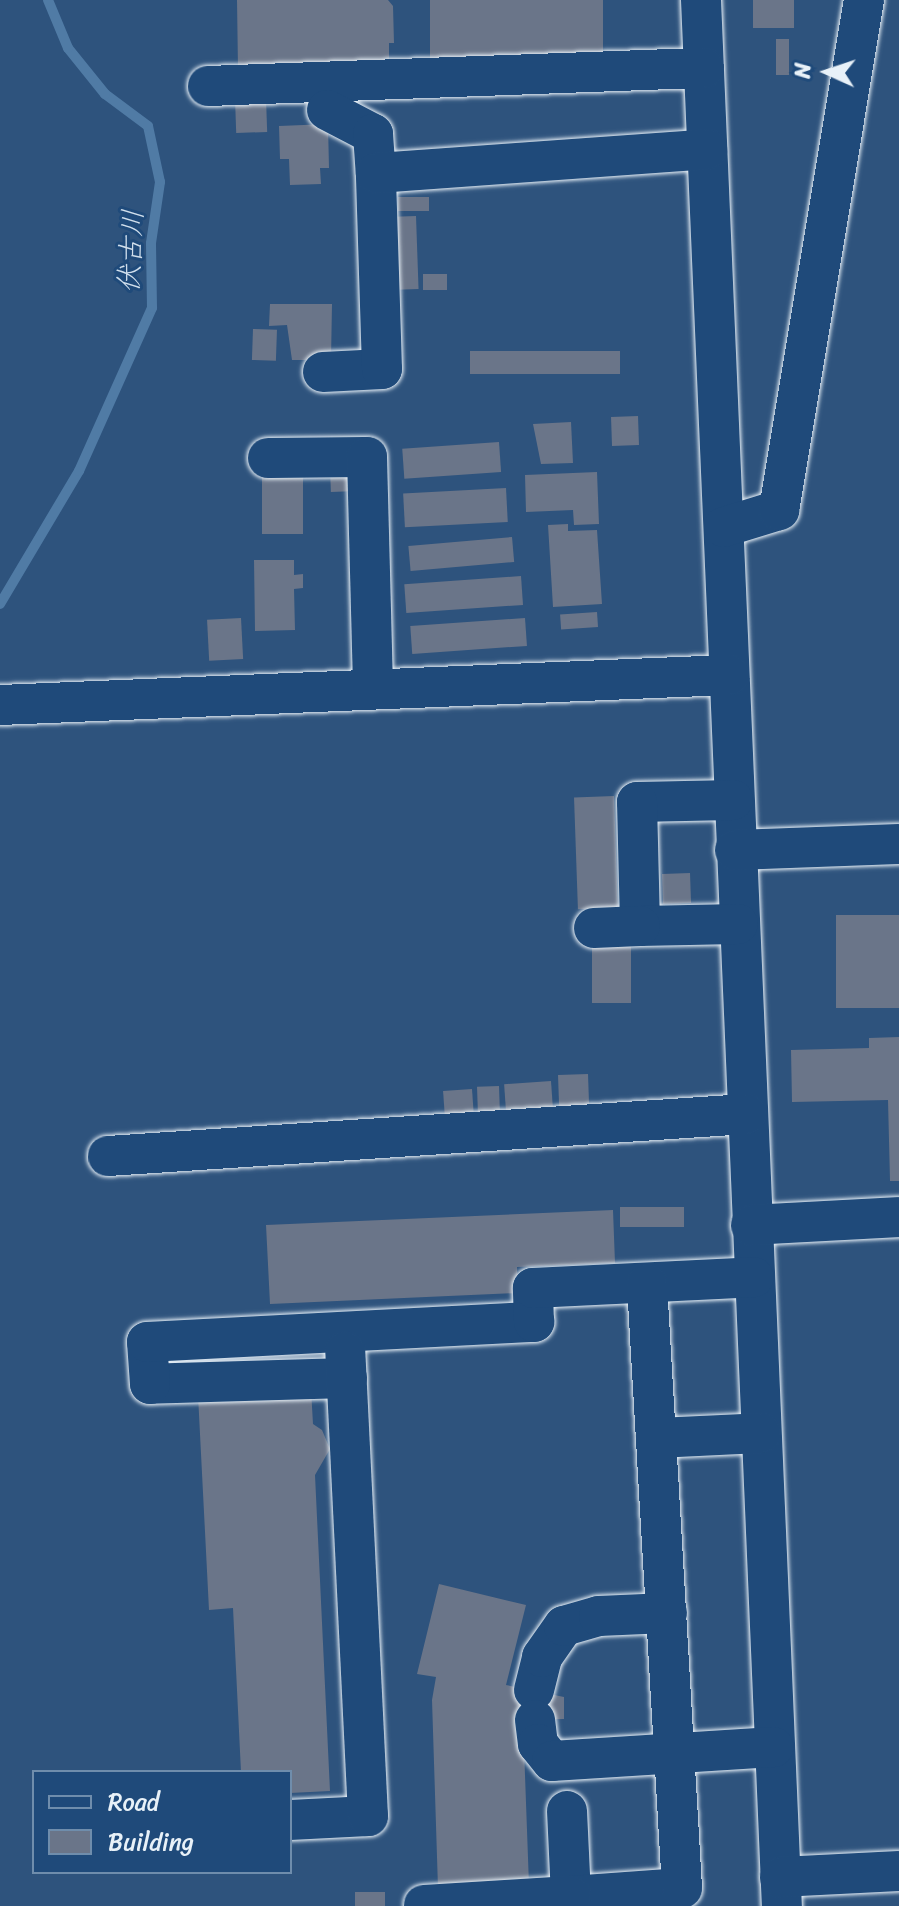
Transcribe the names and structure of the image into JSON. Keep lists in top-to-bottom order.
{
  "water": ["伏古川"],
  "legend": ["Road", "Building"],
  "north": "left"
}
